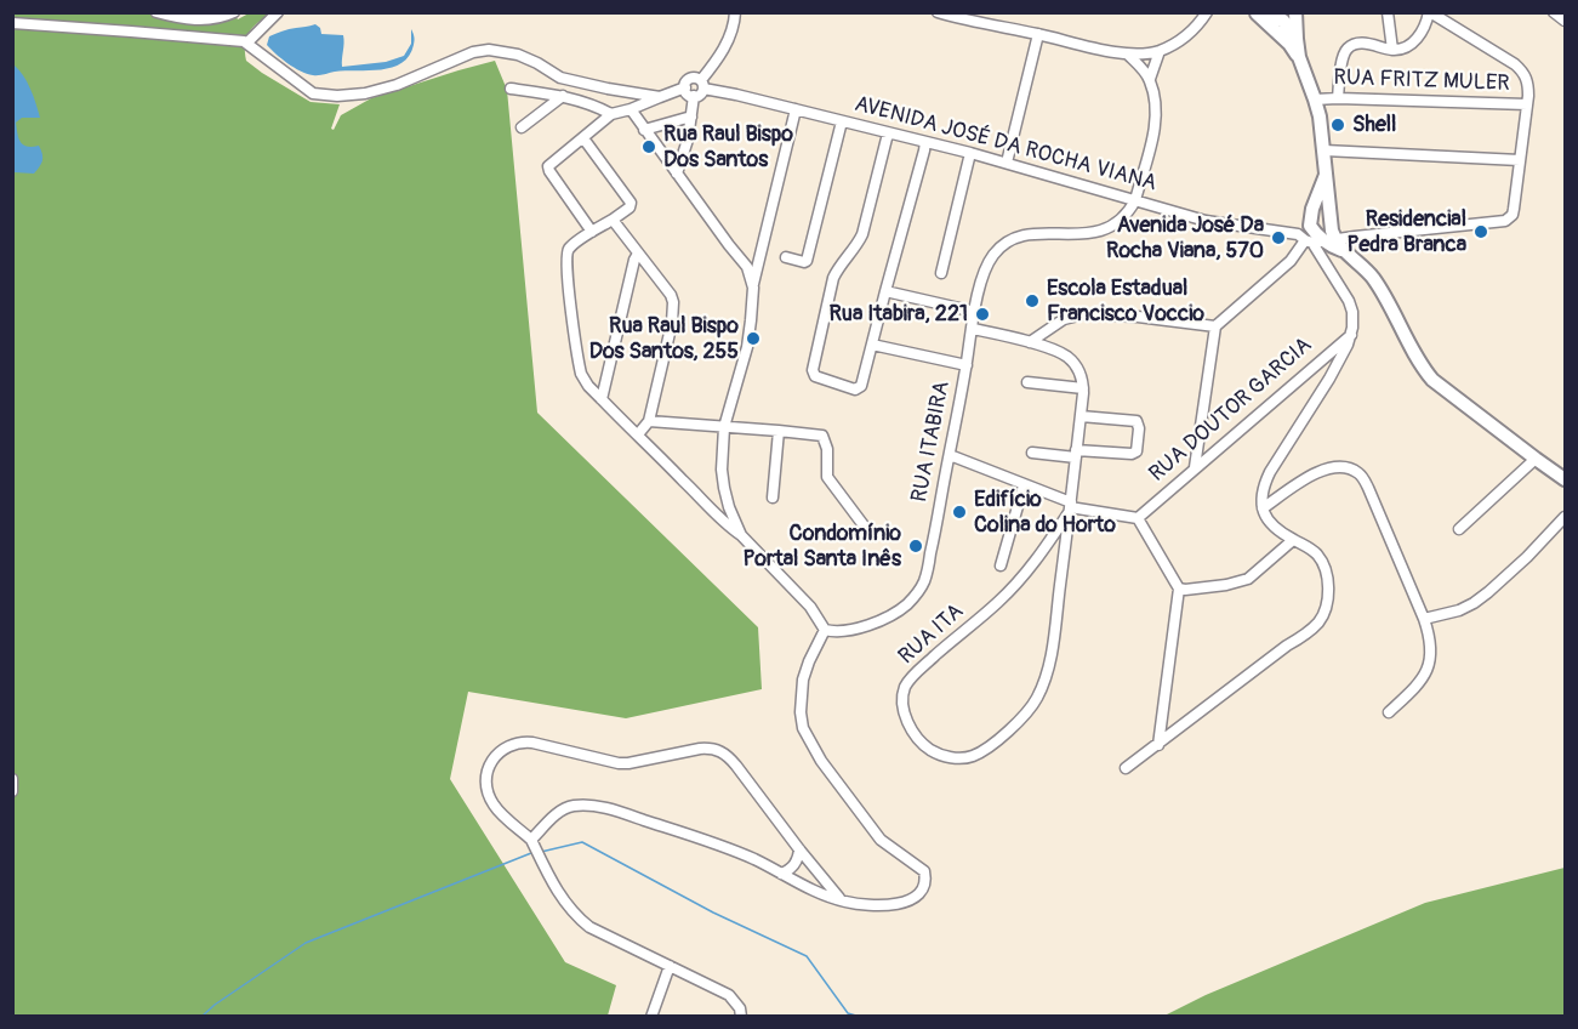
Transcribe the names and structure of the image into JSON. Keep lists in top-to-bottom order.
{
  "streets": {
    "street": [
      "RUA FRITZ MULER",
      "AVENIDA JOSÉ DA ROCHA VIANA",
      "RUA DOUTOR GARCIA",
      "RUA ITABIRA",
      "RUA ITA"
    ]
  },
  "crossings": [
    ["RUA FRITZ MULER", "AVENIDA JOSÉ DA ROCHA VIANA"],
    ["AVENIDA JOSÉ DA ROCHA VIANA", "RUA ITABIRA"]
  ],
  "places": [
    "Shell",
    "Rua Raul Bispo Dos Santos",
    "Residencial Pedra Branca",
    "Avenida José Da Rocha Viana, 570",
    "Escola Estadual Francisco Voccio",
    "Rua Itabira, 221",
    "Rua Raul Bispo Dos Santos, 255",
    "Edifício Colina do Horto",
    "Condomínio Portal Santa Inês"
  ]
}
